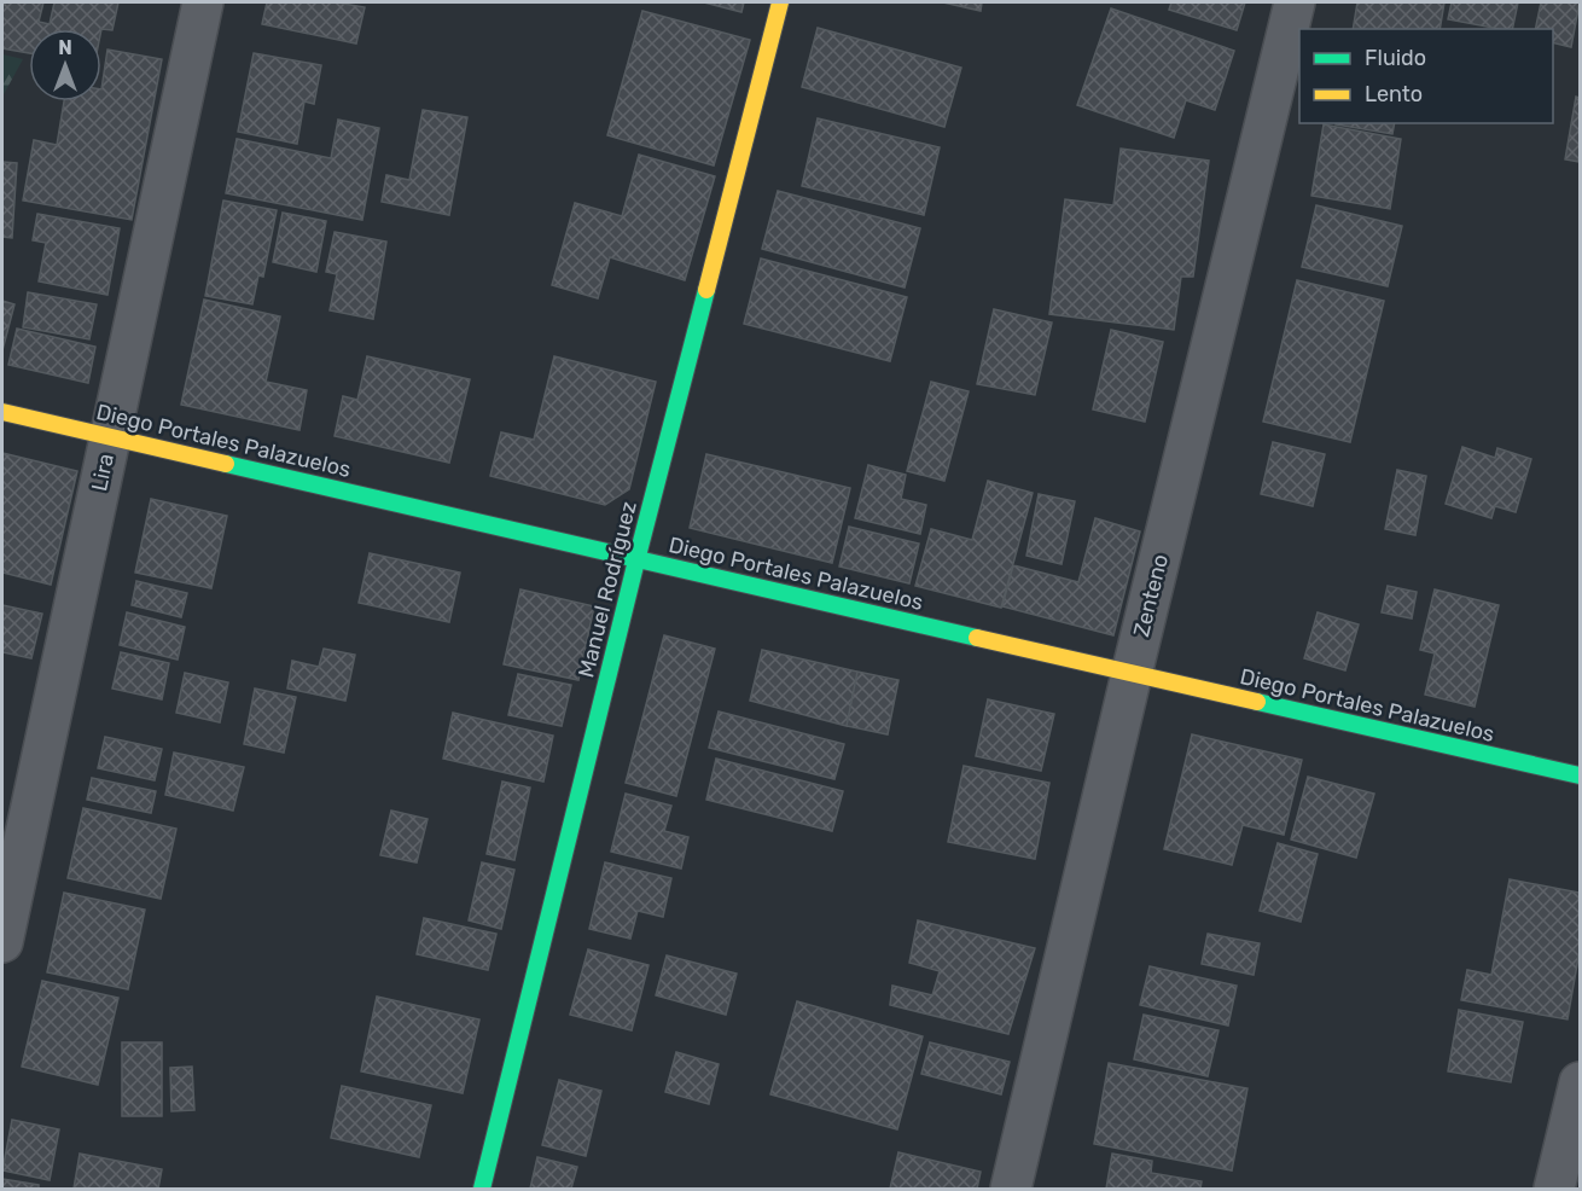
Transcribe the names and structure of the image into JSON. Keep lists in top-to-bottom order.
{
  "streets": {
    "street": [
      "Diego Portales Palazuelos",
      "Lira",
      "Manuel Rodríguez",
      "Zenteno"
    ]
  },
  "crossings": [
    ["Diego Portales Palazuelos", "Lira"],
    ["Diego Portales Palazuelos", "Manuel Rodríguez"],
    ["Diego Portales Palazuelos", "Zenteno"]
  ],
  "legend": ["Fluido", "Lento"],
  "north": "top"
}
